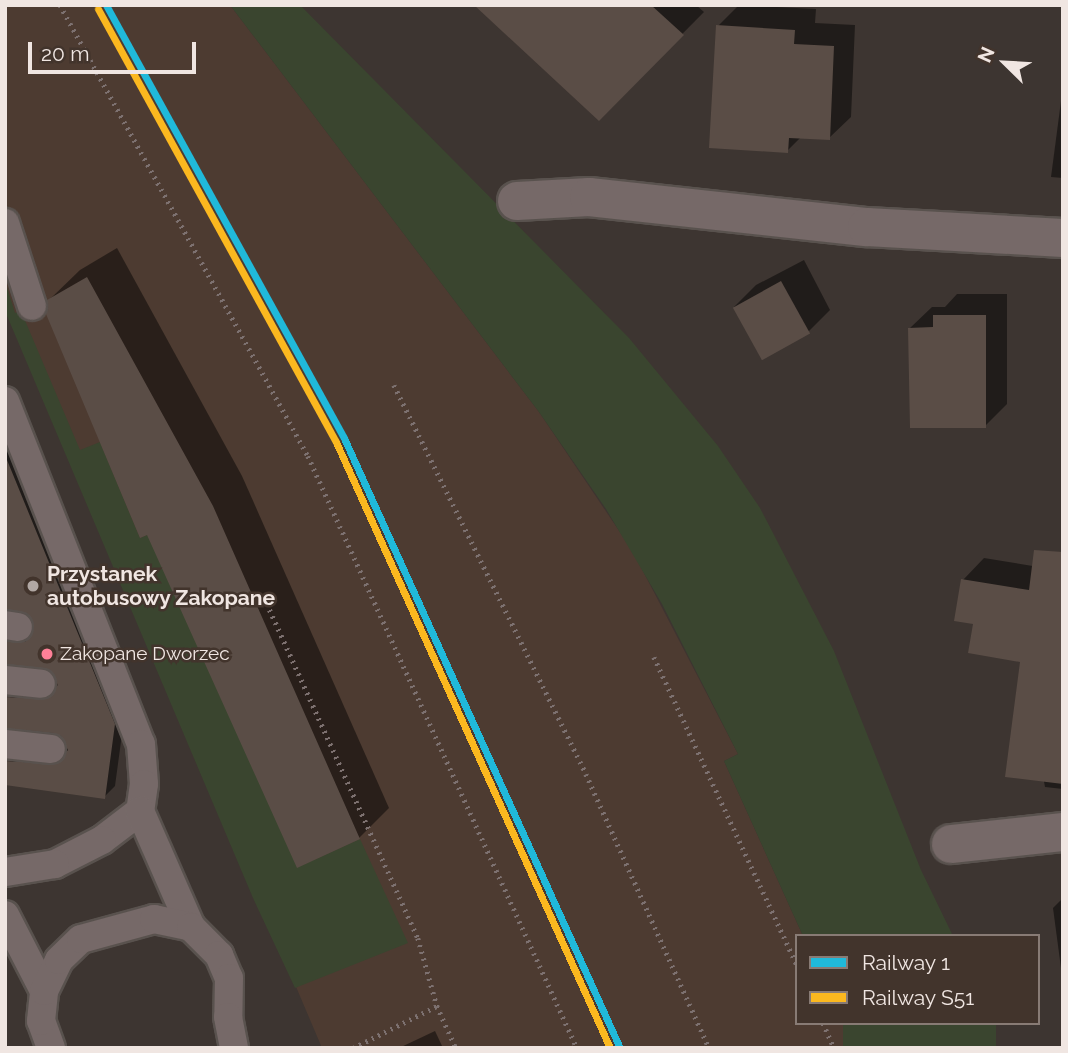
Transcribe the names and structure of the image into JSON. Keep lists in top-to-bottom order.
{
  "places": ["Przystanek autobusowy Zakopane", "Zakopane Dworzec"],
  "lines": ["rail line 1", "rail line S51"],
  "legend": ["Railway 1", "Railway S51"],
  "scale_bar": "20 m",
  "north": "top left"
}
